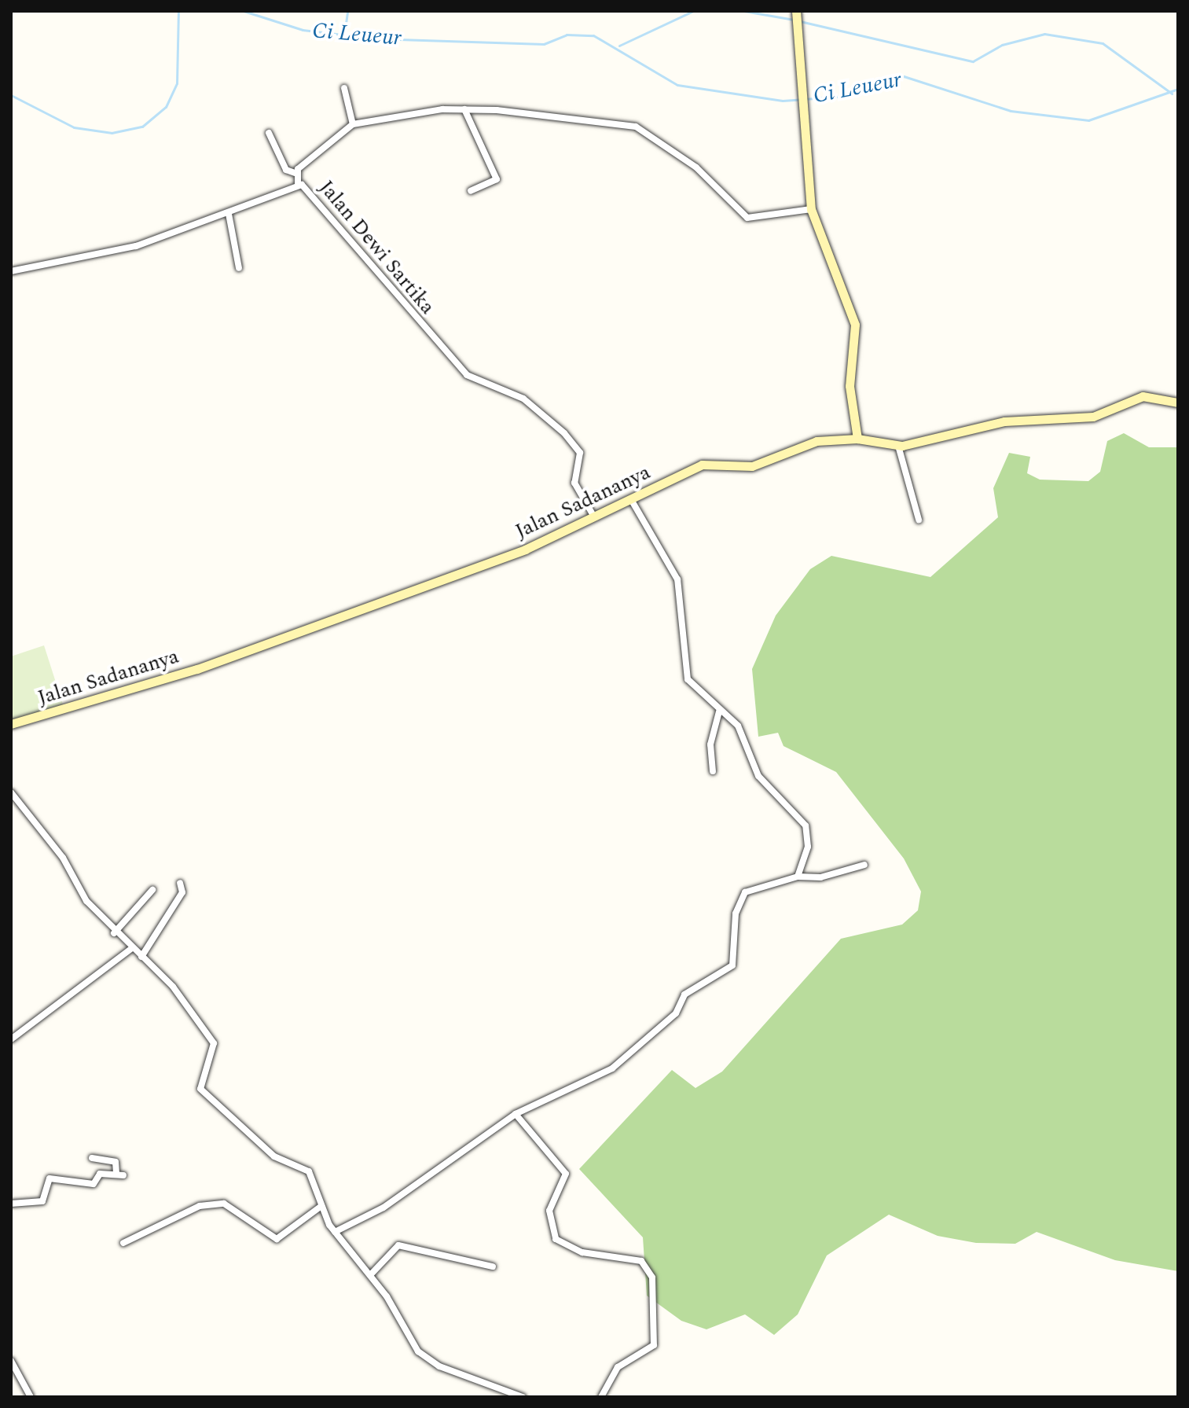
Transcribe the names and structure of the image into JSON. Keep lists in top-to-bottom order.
{
  "streets": {
    "street": ["Jalan Dewi Sartika", "Jalan Sadananya"]
  },
  "crossings": [
    ["Jalan Dewi Sartika", "Jalan Sadananya"]
  ],
  "water": ["Ci Leueur"]
}
